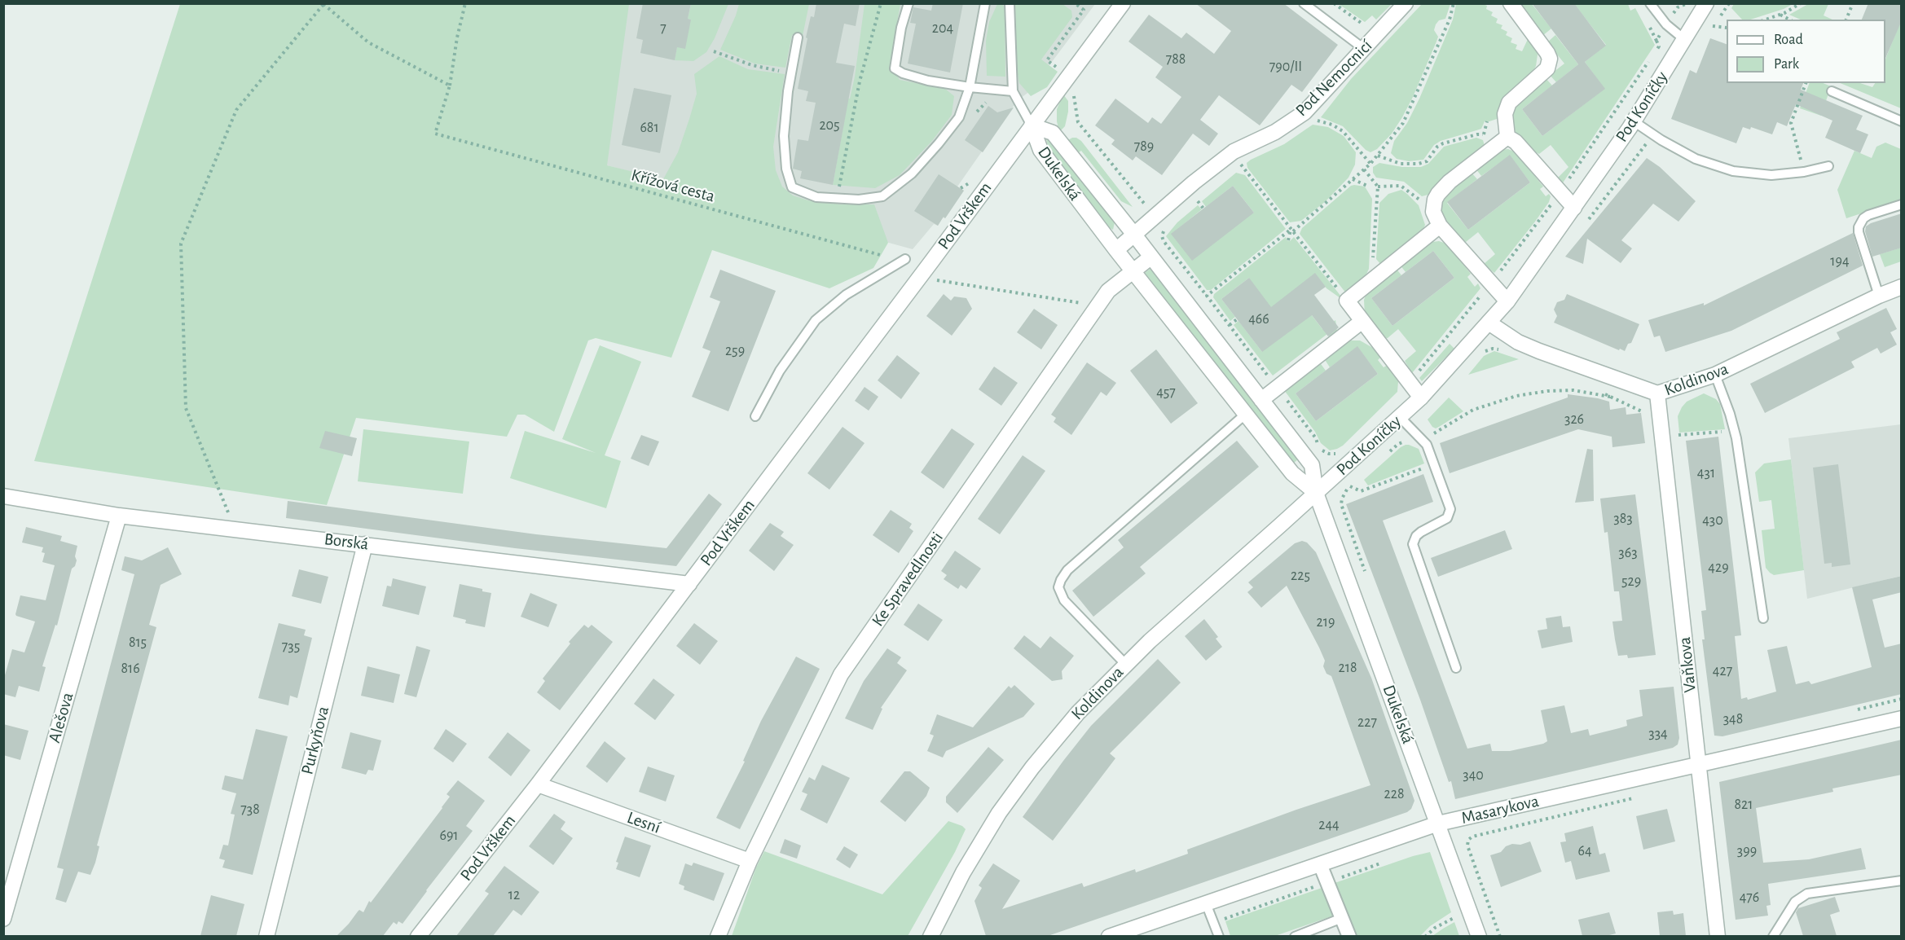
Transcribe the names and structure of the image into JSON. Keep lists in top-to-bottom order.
{
  "streets": {
    "street": [
      "Pod Nemocnicí",
      "Pod Koníčky",
      "Dukelská",
      "Pod Vrškem",
      "Koldinova",
      "Borská",
      "Ke Spravedlnosti",
      "Vaňkova",
      "Alešova",
      "Purkyňova",
      "Masarykova",
      "Lesní"
    ],
    "path": ["Křížová cesta"]
  },
  "crossings": [
    ["Pod Nemocnicí", "Dukelská"],
    ["Pod Koníčky", "Dukelská"],
    ["Pod Koníčky", "Koldinova"],
    ["Dukelská", "Pod Vrškem"],
    ["Dukelská", "Koldinova"],
    ["Dukelská", "Ke Spravedlnosti"],
    ["Dukelská", "Masarykova"],
    ["Pod Vrškem", "Borská"],
    ["Pod Vrškem", "Lesní"],
    ["Koldinova", "Vaňkova"],
    ["Borská", "Alešova"],
    ["Borská", "Purkyňova"],
    ["Ke Spravedlnosti", "Lesní"],
    ["Vaňkova", "Masarykova"]
  ],
  "house_numbers": [
    "7",
    "204",
    "788",
    "790/II",
    "205",
    "681",
    "789",
    "194",
    "466",
    "259",
    "457",
    "326",
    "431",
    "383",
    "430",
    "363",
    "429",
    "225",
    "529",
    "219",
    "815",
    "735",
    "218",
    "816",
    "427",
    "348",
    "227",
    "334",
    "340",
    "228",
    "821",
    "738",
    "244",
    "691",
    "64",
    "399",
    "12",
    "476"
  ],
  "legend": ["Road", "Park"]
}
